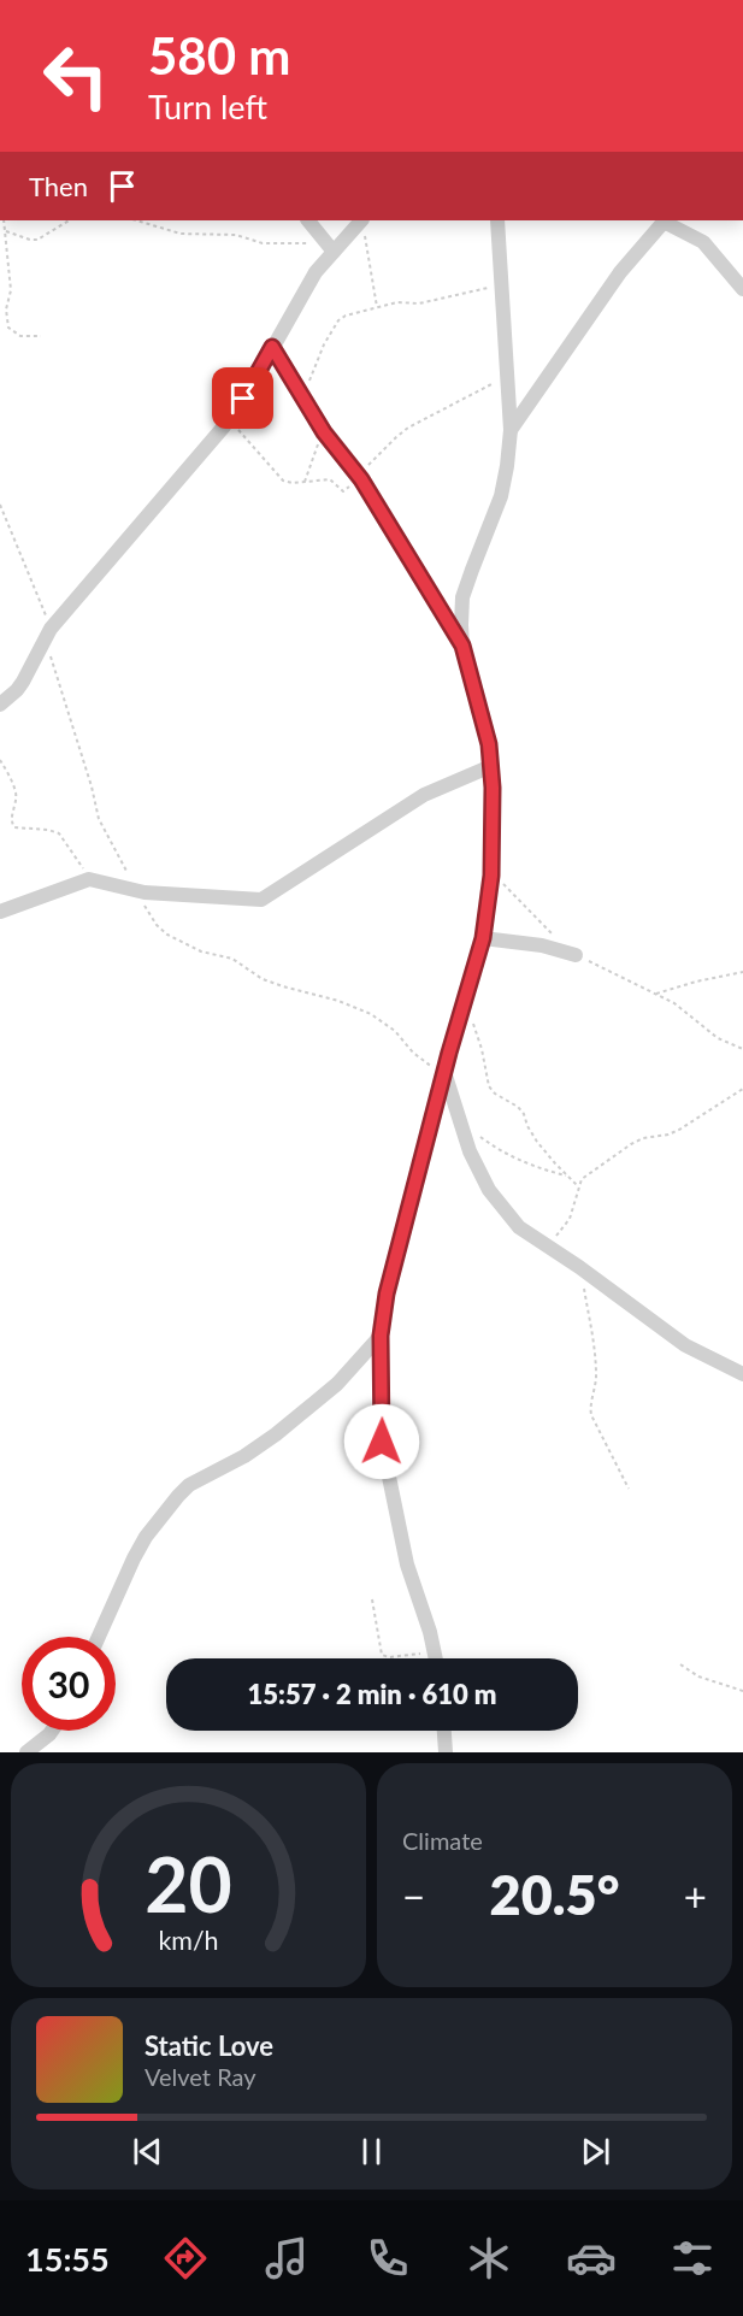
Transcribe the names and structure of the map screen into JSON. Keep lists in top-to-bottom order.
{
  "page": {
    "turn": ["580 m", "Turn left"],
    "then": "Then",
    "limit": "30",
    "trip": "15:57 · 2 min · 610 m",
    "tile": "Climate",
    "heat": ["−", "20.5°", "+"],
    "song": ["Static Love", "Velvet Ray"],
    "tabs": "15:55",
    "gauge": ["20", "km/h"]
  }
}
